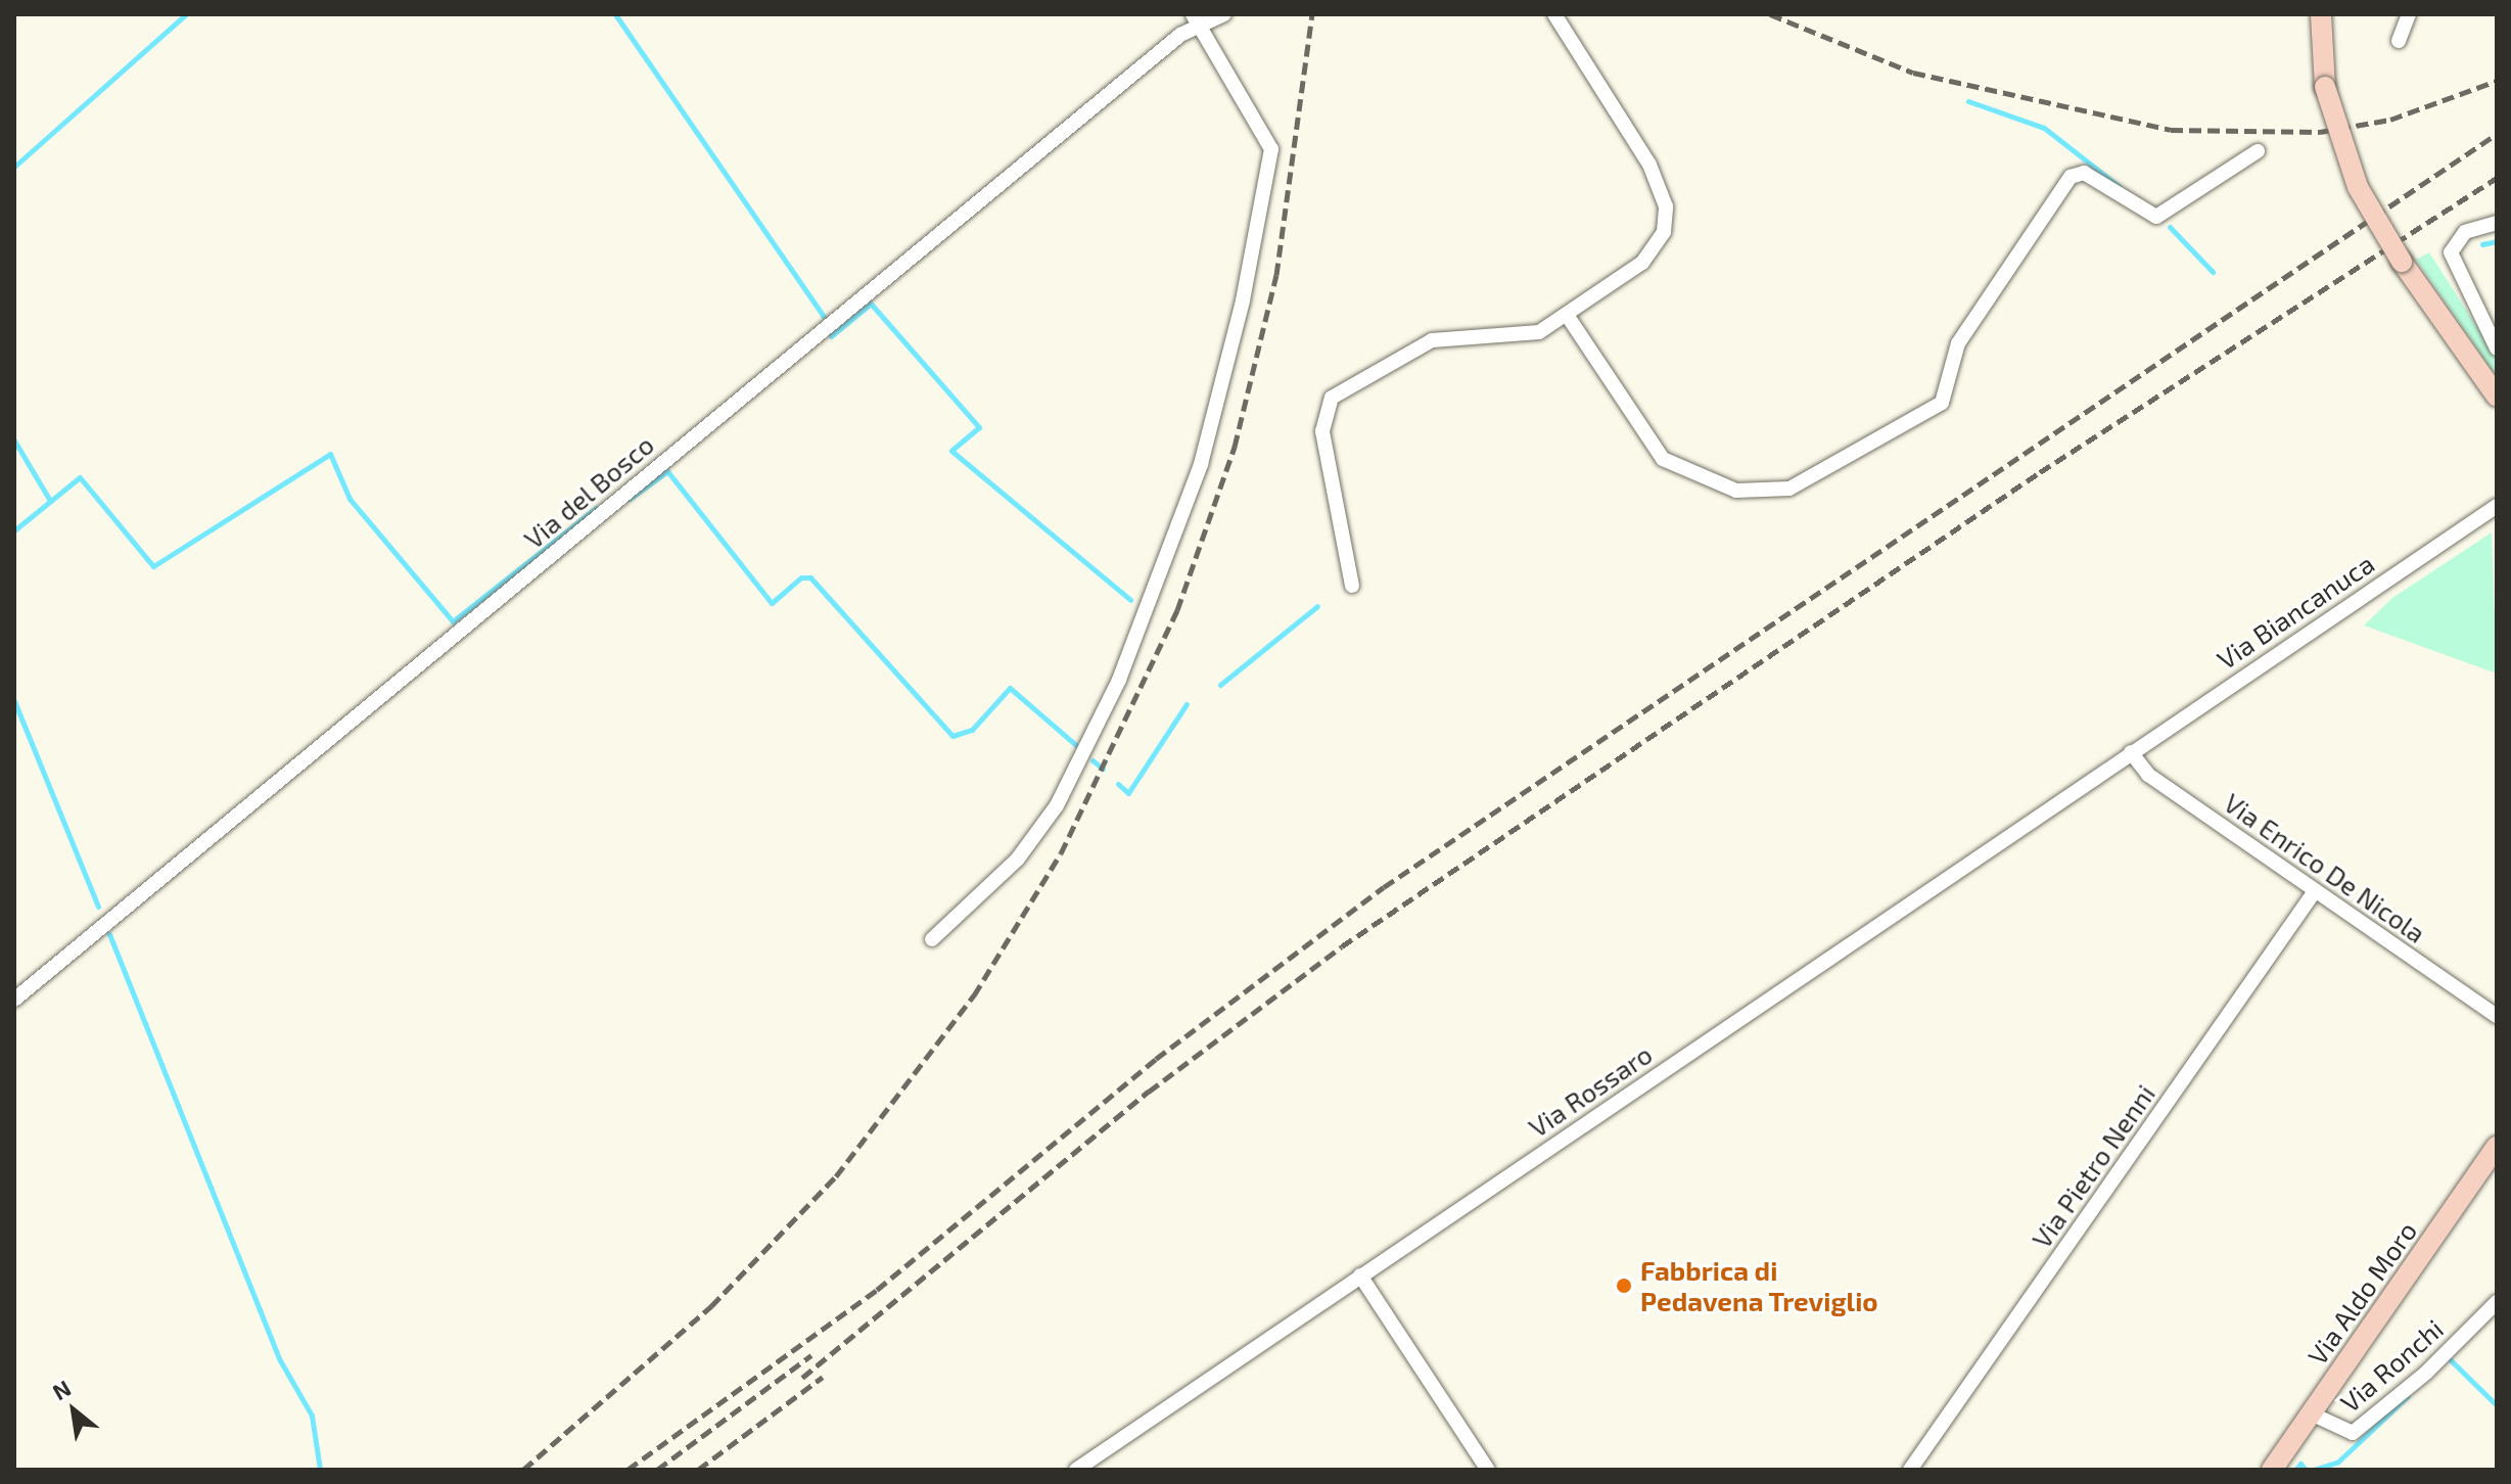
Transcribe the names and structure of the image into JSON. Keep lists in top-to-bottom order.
{
  "streets": {
    "main road": ["Via Aldo Moro"],
    "street": [
      "Via del Bosco",
      "Via Biancanuca",
      "Via Enrico De Nicola",
      "Via Rossaro",
      "Via Pietro Nenni",
      "Via Ronchi"
    ]
  },
  "crossings": [
    ["Via Biancanuca", "Via Enrico De Nicola"],
    ["Via Biancanuca", "Via Rossaro"],
    ["Via Enrico De Nicola", "Via Rossaro"],
    ["Via Enrico De Nicola", "Via Pietro Nenni"],
    ["Via Aldo Moro", "Via Ronchi"]
  ],
  "places": ["Fabbrica di Pedavena Treviglio"],
  "north": "top left"
}
